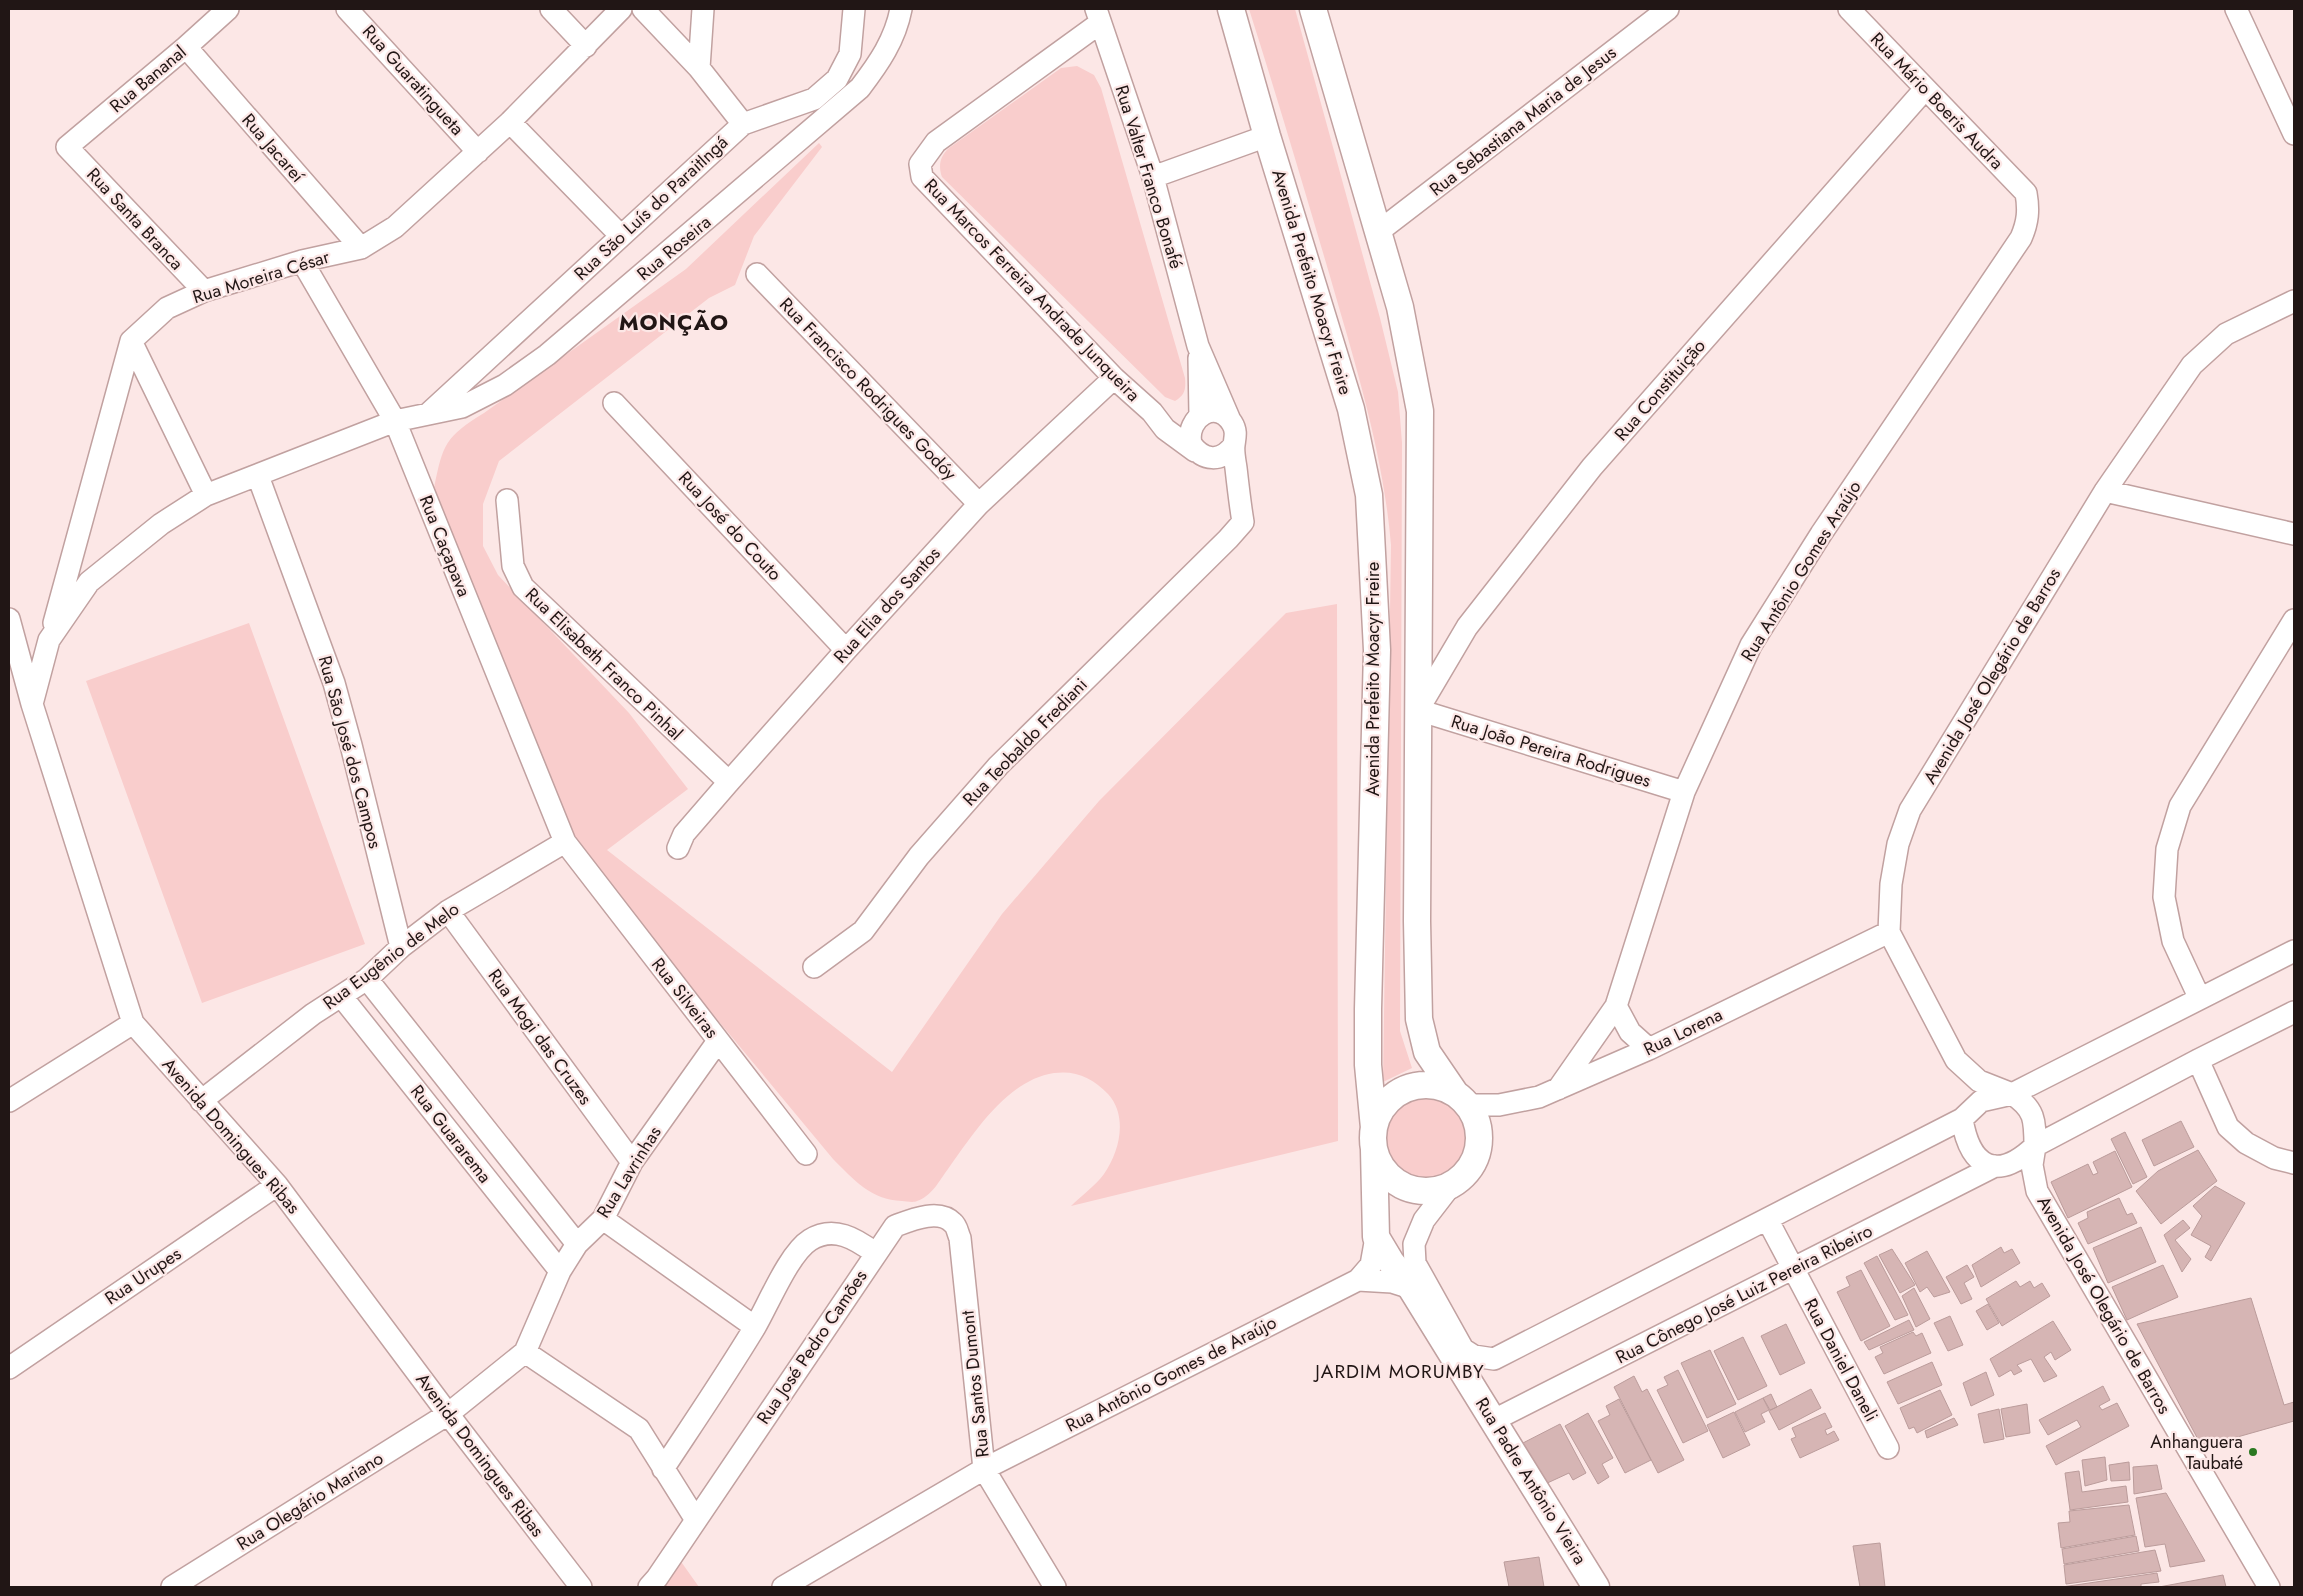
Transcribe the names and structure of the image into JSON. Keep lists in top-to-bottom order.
{
  "streets": {
    "main road": ["Avenida Prefeito Moacyr Freire", "Rua Padre Antônio Vieira"],
    "street": [
      "Rua Bananal",
      "Rua Guaratingueta",
      "Rua Mário Boeris Audra",
      "Rua Sebastiana Maria de Jesus",
      "Rua Jacareí",
      "Rua Valter Franco Bonafé",
      "Rua São Luís do ParaitIngá",
      "Rua Santa Branca",
      "Rua Roseira",
      "Rua Moreira César",
      "Rua Marcos Ferreira Andrade Junqueira",
      "Rua Francisco Rodrigues Godóy",
      "Rua Constituição",
      "Rua José do Couto",
      "Rua Caçapava",
      "Rua Antônio Gomes Araújo",
      "Rua Elia dos Santos",
      "Rua Elisabeth Franco Pinhal",
      "Avenida José Olegário de Barros",
      "Rua Teobaldo Frediani",
      "Rua João Pereira Rodrigues",
      "Rua São José dos Campos",
      "Rua Eugênio de Melo",
      "Rua Silveiras",
      "Rua Lorena",
      "Rua Mogi das Cruzes",
      "Rua Guararema",
      "Avenida Domingues Ribas",
      "Rua Lavrinhas",
      "Rua Urupes",
      "Rua Cônego José Luiz Pereira Ribeiro",
      "Rua José Pedro Camões",
      "Rua Daniel Daneli",
      "Rua Antônio Gomes de Araújo",
      "Rua Santos Dumont",
      "Rua Olegário Mariano"
    ]
  },
  "crossings": [
    ["Rua Bananal", "Rua Jacareí"],
    ["Rua Bananal", "Rua Santa Branca"],
    ["Rua Guaratingueta", "Rua Moreira César"],
    ["Rua Mário Boeris Audra", "Rua Constituição"],
    ["Rua Mário Boeris Audra", "Rua Antônio Gomes Araújo"],
    ["Rua Jacareí", "Rua Moreira César"],
    ["Rua Valter Franco Bonafé", "Rua Marcos Ferreira Andrade Junqueira"],
    ["Rua Valter Franco Bonafé", "Rua Teobaldo Frediani"],
    ["Rua São Luís do ParaitIngá", "Rua Roseira"],
    ["Rua Santa Branca", "Rua Moreira César"],
    ["Rua Roseira", "Rua Caçapava"],
    ["Rua Moreira César", "Rua Caçapava"],
    ["Avenida Prefeito Moacyr Freire", "Rua Lorena"],
    ["Avenida Prefeito Moacyr Freire", "Rua Antônio Gomes de Araújo"],
    ["Avenida Prefeito Moacyr Freire", "Rua Padre Antônio Vieira"],
    ["Rua Marcos Ferreira Andrade Junqueira", "Rua Elia dos Santos"],
    ["Rua Francisco Rodrigues Godóy", "Rua Elia dos Santos"],
    ["Rua Constituição", "Rua João Pereira Rodrigues"],
    ["Rua José do Couto", "Rua Elia dos Santos"],
    ["Rua Caçapava", "Rua Eugênio de Melo"],
    ["Rua Caçapava", "Rua Silveiras"],
    ["Rua Antônio Gomes Araújo", "Rua João Pereira Rodrigues"],
    ["Rua Antônio Gomes Araújo", "Rua Lorena"],
    ["Rua Elia dos Santos", "Rua Elisabeth Franco Pinhal"],
    ["Avenida José Olegário de Barros", "Rua Lorena"],
    ["Avenida José Olegário de Barros", "Rua Cônego José Luiz Pereira Ribeiro"],
    ["Rua São José dos Campos", "Rua Eugênio de Melo"],
    ["Rua Eugênio de Melo", "Rua Silveiras"],
    ["Rua Eugênio de Melo", "Rua Mogi das Cruzes"],
    ["Rua Eugênio de Melo", "Rua Guararema"],
    ["Rua Eugênio de Melo", "Avenida Domingues Ribas"],
    ["Rua Silveiras", "Rua Lavrinhas"],
    ["Rua Mogi das Cruzes", "Rua Lavrinhas"],
    ["Rua Guararema", "Rua Lavrinhas"],
    ["Avenida Domingues Ribas", "Rua Lavrinhas"],
    ["Avenida Domingues Ribas", "Rua Urupes"],
    ["Avenida Domingues Ribas", "Rua Olegário Mariano"],
    ["Rua Lavrinhas", "Rua Olegário Mariano"],
    ["Rua Cônego José Luiz Pereira Ribeiro", "Rua Daniel Daneli"],
    ["Rua Cônego José Luiz Pereira Ribeiro", "Rua Padre Antônio Vieira"],
    ["Rua José Pedro Camões", "Rua Santos Dumont"],
    ["Rua Antônio Gomes de Araújo", "Rua Santos Dumont"]
  ],
  "districts": ["MONÇÃO", "JARDIM MORUMBY"],
  "places": ["Anhanguera Taubaté"]
}
